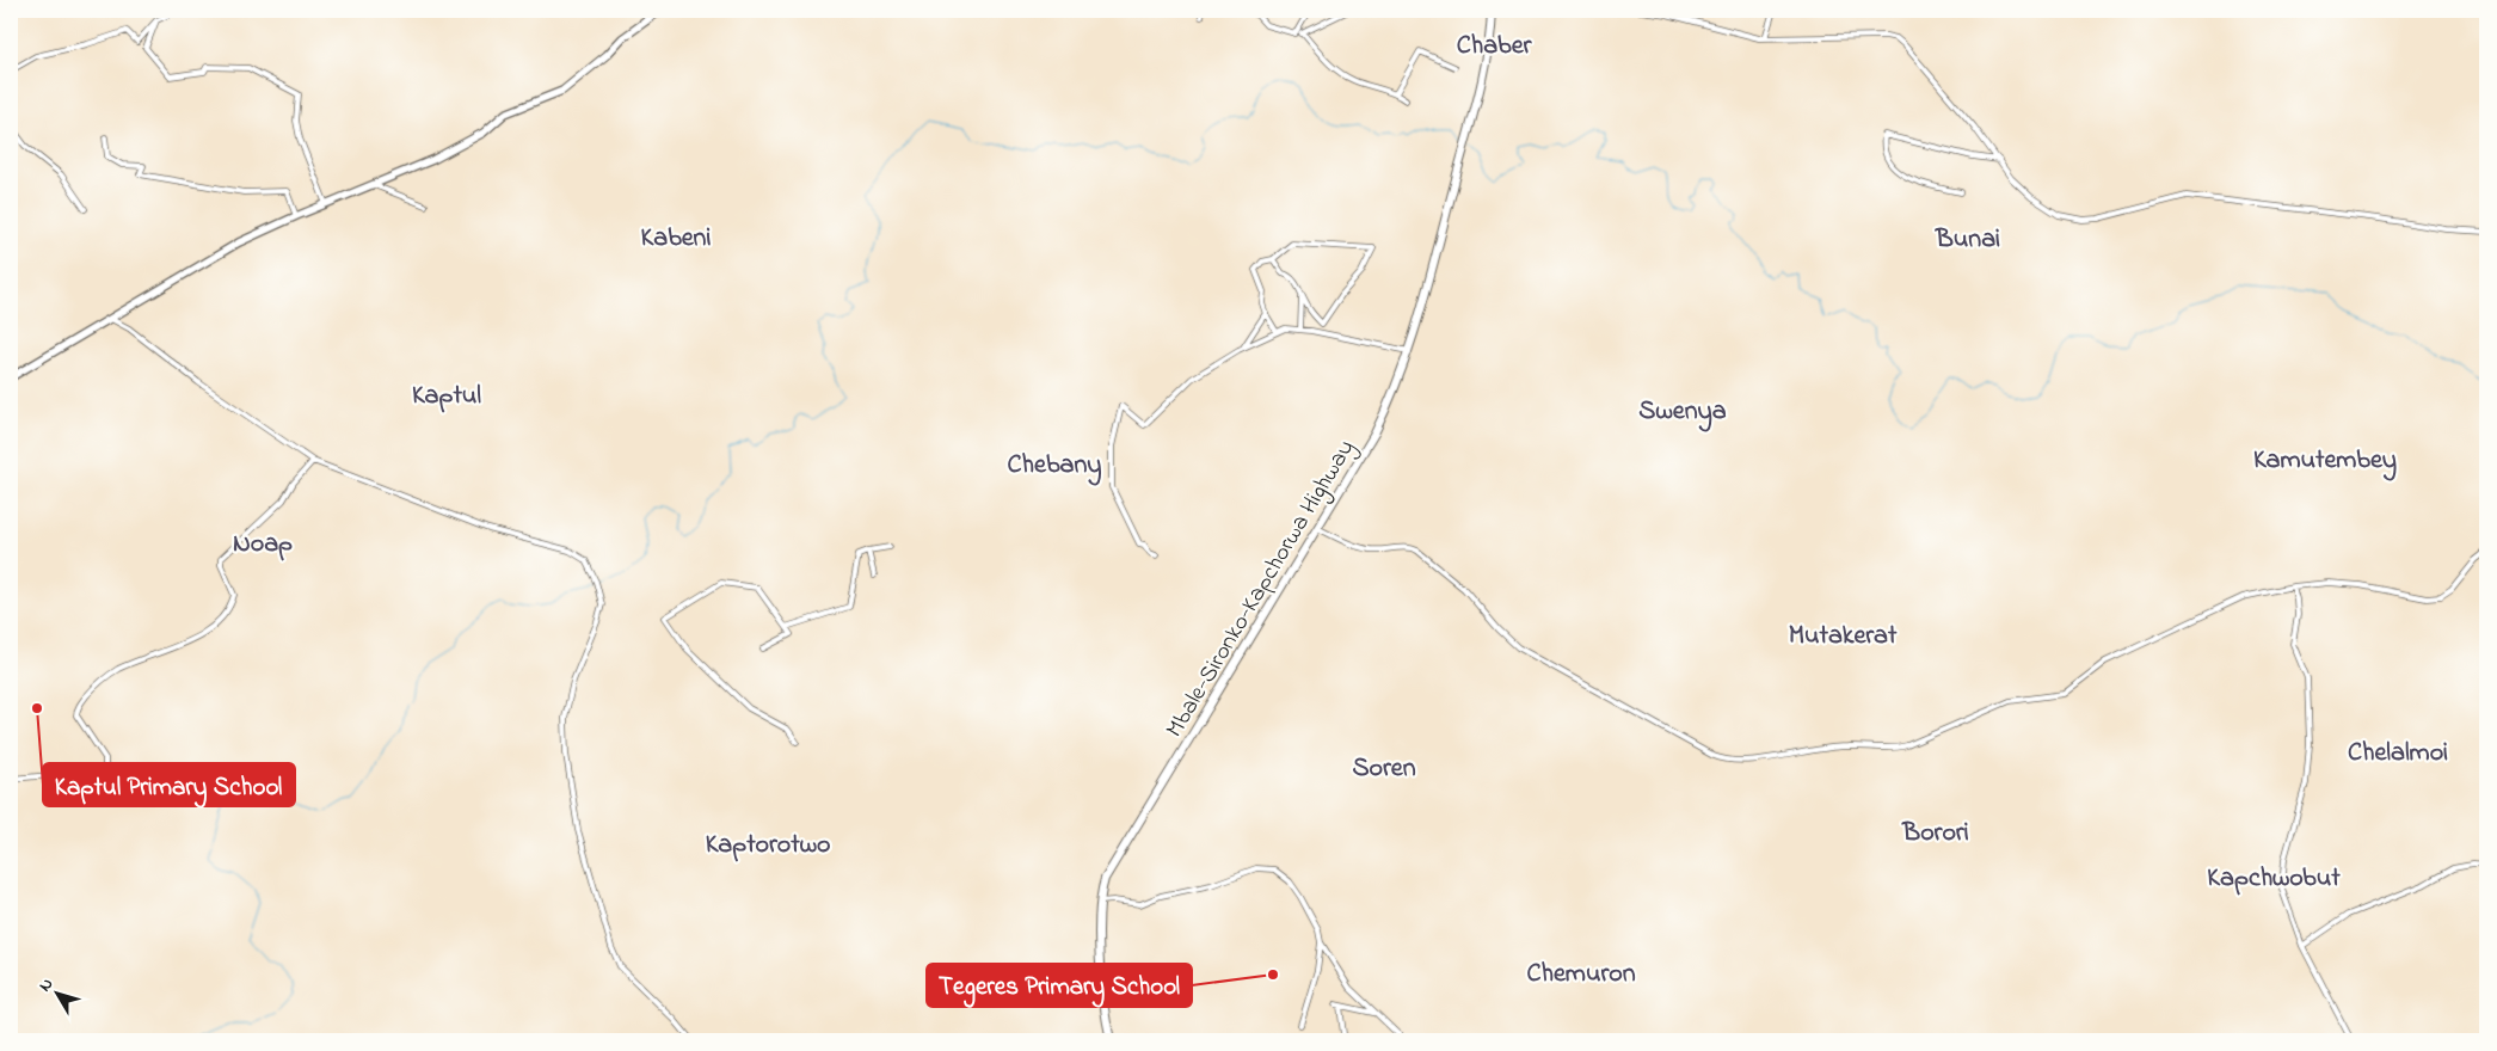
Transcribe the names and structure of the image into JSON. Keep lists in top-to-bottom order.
{
  "streets": {
    "main road": ["Mbale-Sironko-Kapchorwa Highway"]
  },
  "districts": [
    "Chaber",
    "Kabeni",
    "Bunai",
    "Kaptul",
    "Swenya",
    "Kamutembey",
    "Chebany",
    "Noap",
    "Mutakerat",
    "Chelalmoi",
    "Soren",
    "Borori",
    "Kaptorotwo",
    "Kapchwobut",
    "Chemuron"
  ],
  "places": ["Kaptul Primary School", "Tegeres Primary School"],
  "north": "top left"
}
